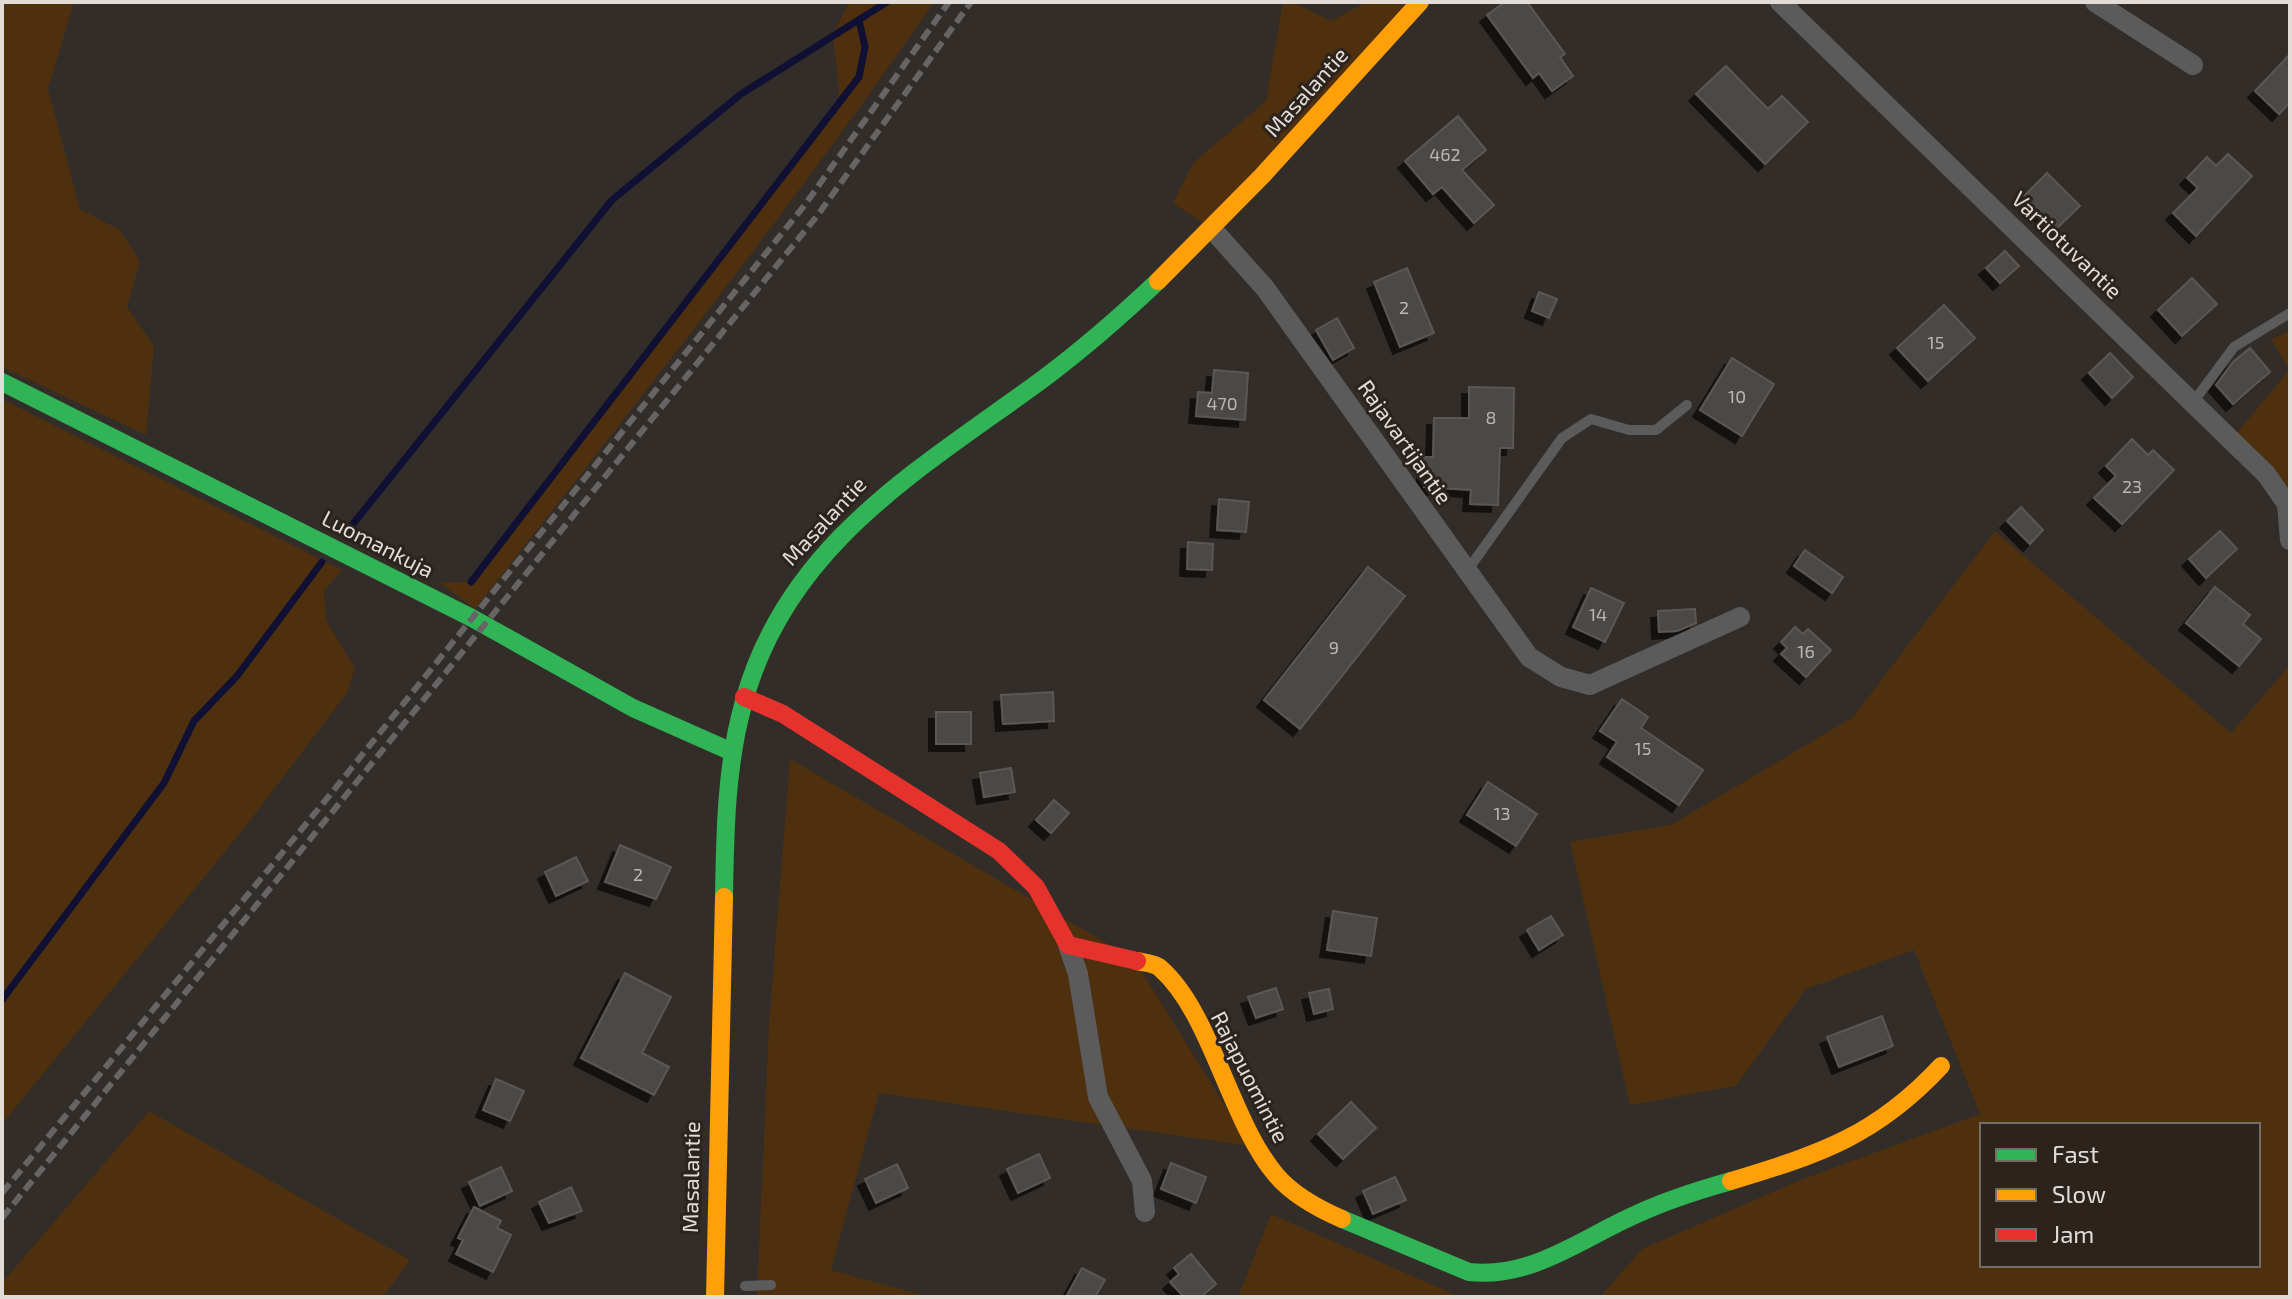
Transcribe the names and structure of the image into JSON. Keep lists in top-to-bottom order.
{
  "streets": {
    "street": [
      "Masalantie",
      "Vartiotuvantie",
      "Rajavartijantie",
      "Luomankuja",
      "Rajapuomintie"
    ]
  },
  "crossings": [
    ["Masalantie", "Rajavartijantie"],
    ["Masalantie", "Luomankuja"]
  ],
  "house_numbers": [
    "462",
    "2",
    "15",
    "10",
    "470",
    "8",
    "23",
    "14",
    "9",
    "16",
    "15",
    "13",
    "2"
  ],
  "legend": ["Fast", "Slow", "Jam"]
}
